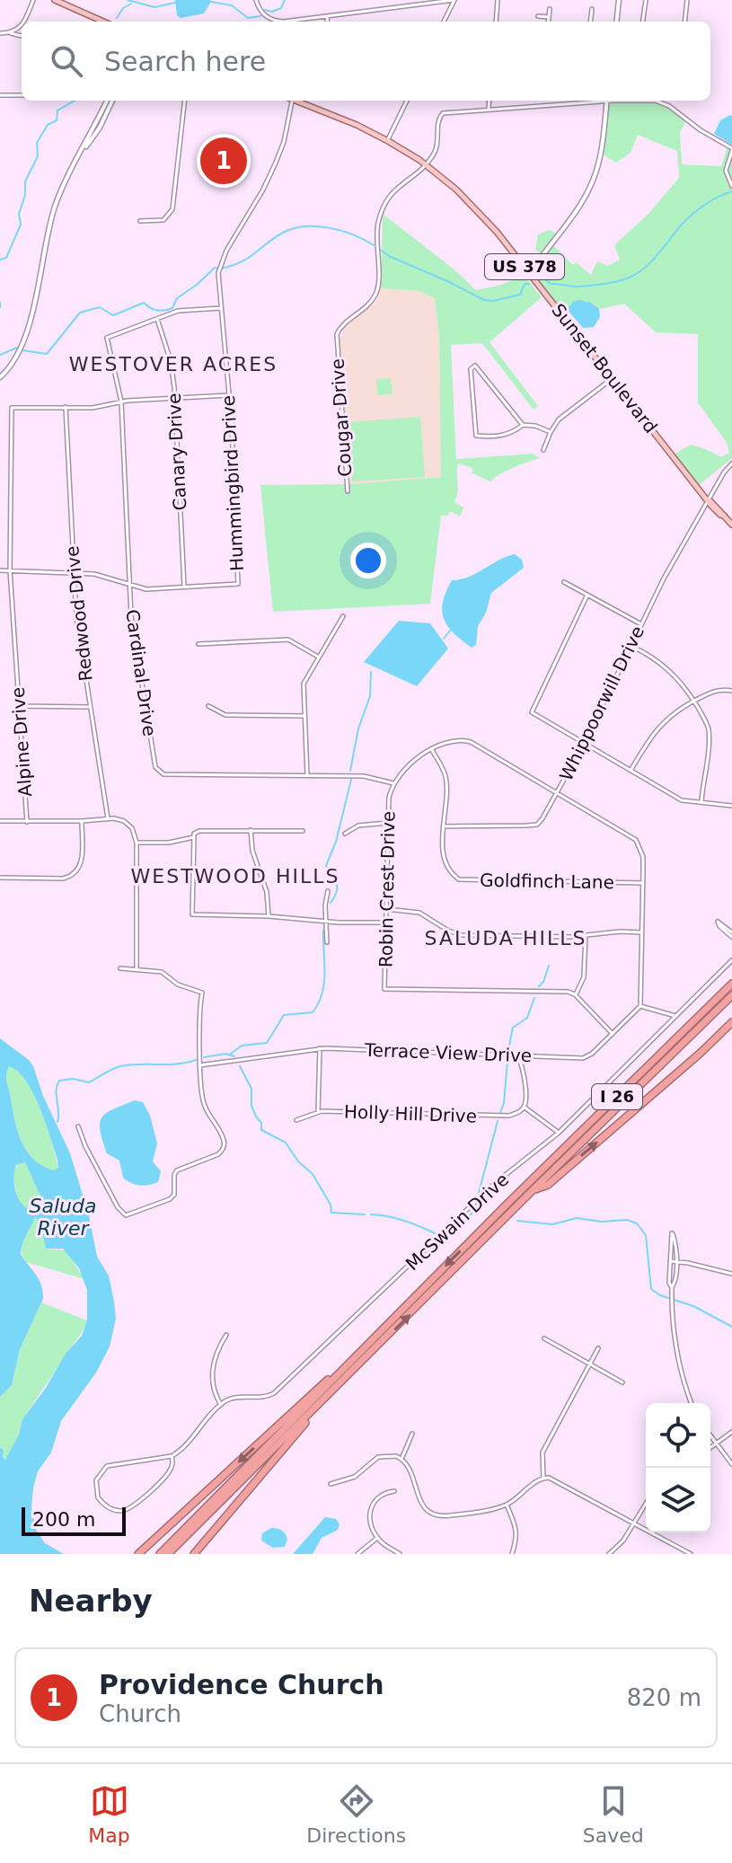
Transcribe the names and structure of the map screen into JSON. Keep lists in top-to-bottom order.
{
  "streets": {
    "highway": ["I 26"],
    "main road": ["US 378", "Sunset Boulevard"],
    "street": [
      "Cougar Drive",
      "Canary Drive",
      "Hummingbird Drive",
      "Redwood Drive",
      "Cardinal Drive",
      "Whippoorwill Drive",
      "Alpine Drive",
      "Goldfinch Lane",
      "Robin Crest Drive",
      "Terrace View Drive",
      "Holly Hill Drive",
      "McSwain Drive"
    ]
  },
  "crossings": [
    ["Sunset Boulevard", "Cougar Drive"],
    ["Sunset Boulevard", "Whippoorwill Drive"],
    ["Canary Drive", "Hummingbird Drive"],
    ["Canary Drive", "Cardinal Drive"],
    ["Redwood Drive", "Alpine Drive"],
    ["Cardinal Drive", "Robin Crest Drive"],
    ["Whippoorwill Drive", "Goldfinch Lane"]
  ],
  "districts": ["WESTOVER ACRES", "WESTWOOD HILLS", "SALUDA HILLS"],
  "water": ["Saluda River"],
  "scale_bar": "200 m",
  "page": {
    "search": "Search here",
    "pins": "1",
    "scale": "200 m",
    "heading": "Nearby",
    "list": [
      {
        "mark": "1",
        "name": "Providence Church",
        "note": "Church",
        "value": "820 m"
      }
    ],
    "nav": ["Map", "Directions", "Saved"]
  }
}
